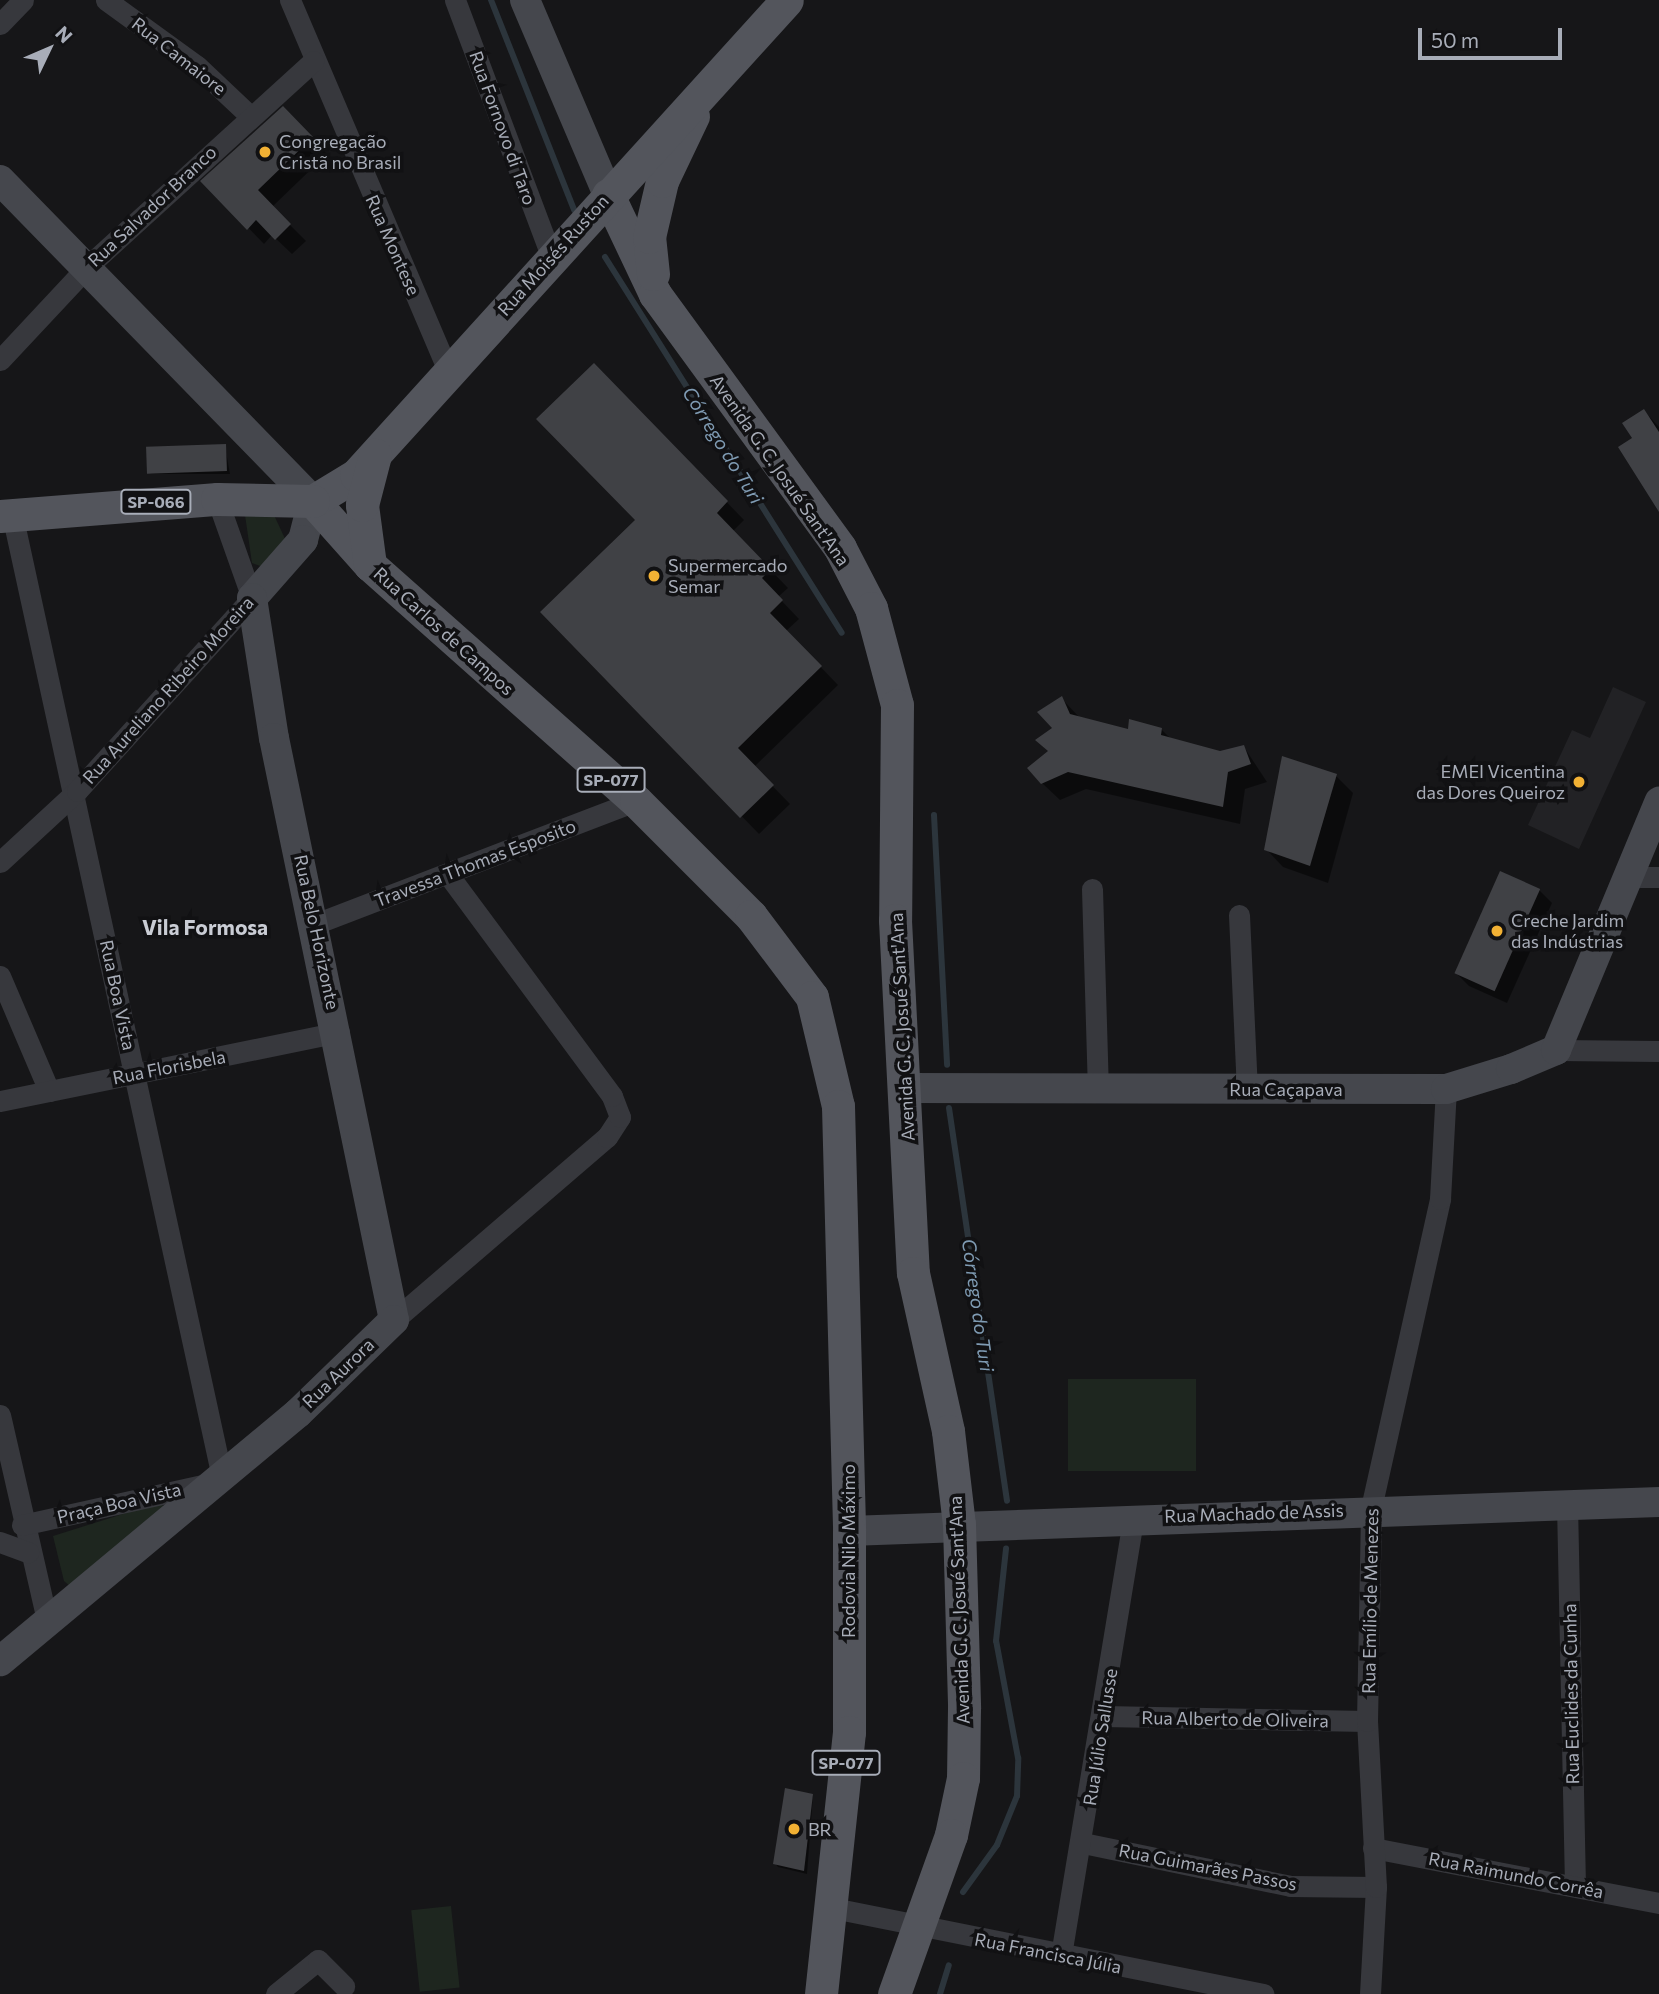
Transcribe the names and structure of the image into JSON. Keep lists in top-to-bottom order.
{
  "streets": {
    "main road": [
      "Rua Moisés Ruston",
      "Avenida G. C. Josué Sant'Ana",
      "SP-066",
      "Rua Carlos de Campos",
      "SP-077",
      "Rodovia Nilo Máximo"
    ],
    "street": [
      "Rua Camaiore",
      "Rua Fornovo di Taro",
      "Rua Salvador Branco",
      "Rua Montese",
      "Rua Aureliano Ribeiro Moreira",
      "Travessa Thomas Esposito",
      "Rua Belo Horizonte",
      "Rua Boa Vista",
      "Rua Florisbela",
      "Rua Caçapava",
      "Rua Aurora",
      "Praça Boa Vista",
      "Rua Machado de Assis",
      "Rua Emílio de Menezes",
      "Rua Euclides da Cunha",
      "Rua Alberto de Oliveira",
      "Rua Júlio Sallusse",
      "Rua Guimarães Passos",
      "Rua Raimundo Corrêa",
      "Rua Francisca Júlia"
    ]
  },
  "crossings": [
    ["Rua Camaiore", "Rua Salvador Branco"],
    ["Rua Fornovo di Taro", "Rua Moisés Ruston"],
    ["Rua Salvador Branco", "Rua Montese"],
    ["Rua Salvador Branco", "Rua Carlos de Campos"],
    ["Rua Montese", "Rua Moisés Ruston"],
    ["Rua Moisés Ruston", "Avenida G. C. Josué Sant'Ana"],
    ["Rua Moisés Ruston", "SP-066"],
    ["Rua Moisés Ruston", "Rua Carlos de Campos"],
    ["Rua Moisés Ruston", "Rua Aureliano Ribeiro Moreira"],
    ["Avenida G. C. Josué Sant'Ana", "Rua Caçapava"],
    ["Avenida G. C. Josué Sant'Ana", "Rua Machado de Assis"],
    ["Avenida G. C. Josué Sant'Ana", "Rua Francisca Júlia"],
    ["SP-066", "Rua Carlos de Campos"],
    ["SP-066", "Rua Aureliano Ribeiro Moreira"],
    ["SP-066", "Rua Belo Horizonte"],
    ["SP-066", "Rua Boa Vista"],
    ["Rua Carlos de Campos", "Rua Aureliano Ribeiro Moreira"],
    ["Rua Carlos de Campos", "Travessa Thomas Esposito"],
    ["Rua Carlos de Campos", "Rodovia Nilo Máximo"],
    ["Rua Aureliano Ribeiro Moreira", "Rua Belo Horizonte"],
    ["Rua Aureliano Ribeiro Moreira", "Rua Boa Vista"],
    ["Travessa Thomas Esposito", "Rua Belo Horizonte"],
    ["Travessa Thomas Esposito", "Rua Aurora"],
    ["Rua Belo Horizonte", "Rua Florisbela"],
    ["Rua Belo Horizonte", "Rua Aurora"],
    ["Rua Boa Vista", "Rua Florisbela"],
    ["Rua Boa Vista", "Rua Aurora"],
    ["Rua Boa Vista", "Praça Boa Vista"],
    ["Rua Caçapava", "Rua Emílio de Menezes"],
    ["Rua Aurora", "Praça Boa Vista"],
    ["Rua Machado de Assis", "Rodovia Nilo Máximo"],
    ["Rua Machado de Assis", "Rua Emílio de Menezes"],
    ["Rua Machado de Assis", "Rua Euclides da Cunha"],
    ["Rua Machado de Assis", "Rua Júlio Sallusse"],
    ["Rodovia Nilo Máximo", "Rua Francisca Júlia"],
    ["Rua Emílio de Menezes", "Rua Alberto de Oliveira"],
    ["Rua Emílio de Menezes", "Rua Guimarães Passos"],
    ["Rua Emílio de Menezes", "Rua Raimundo Corrêa"],
    ["Rua Euclides da Cunha", "Rua Raimundo Corrêa"],
    ["Rua Alberto de Oliveira", "Rua Júlio Sallusse"],
    ["Rua Júlio Sallusse", "Rua Guimarães Passos"],
    ["Rua Júlio Sallusse", "Rua Francisca Júlia"]
  ],
  "districts": ["Vila Formosa"],
  "water": ["Córrego do Turi"],
  "places": [
    "Congregação Cristã no Brasil",
    "Supermercado Semar",
    "EMEI Vicentina das Dores Queiroz",
    "Creche Jardim das Indústrias",
    "BR"
  ],
  "scale_bar": "50 m",
  "north": "top right"
}
